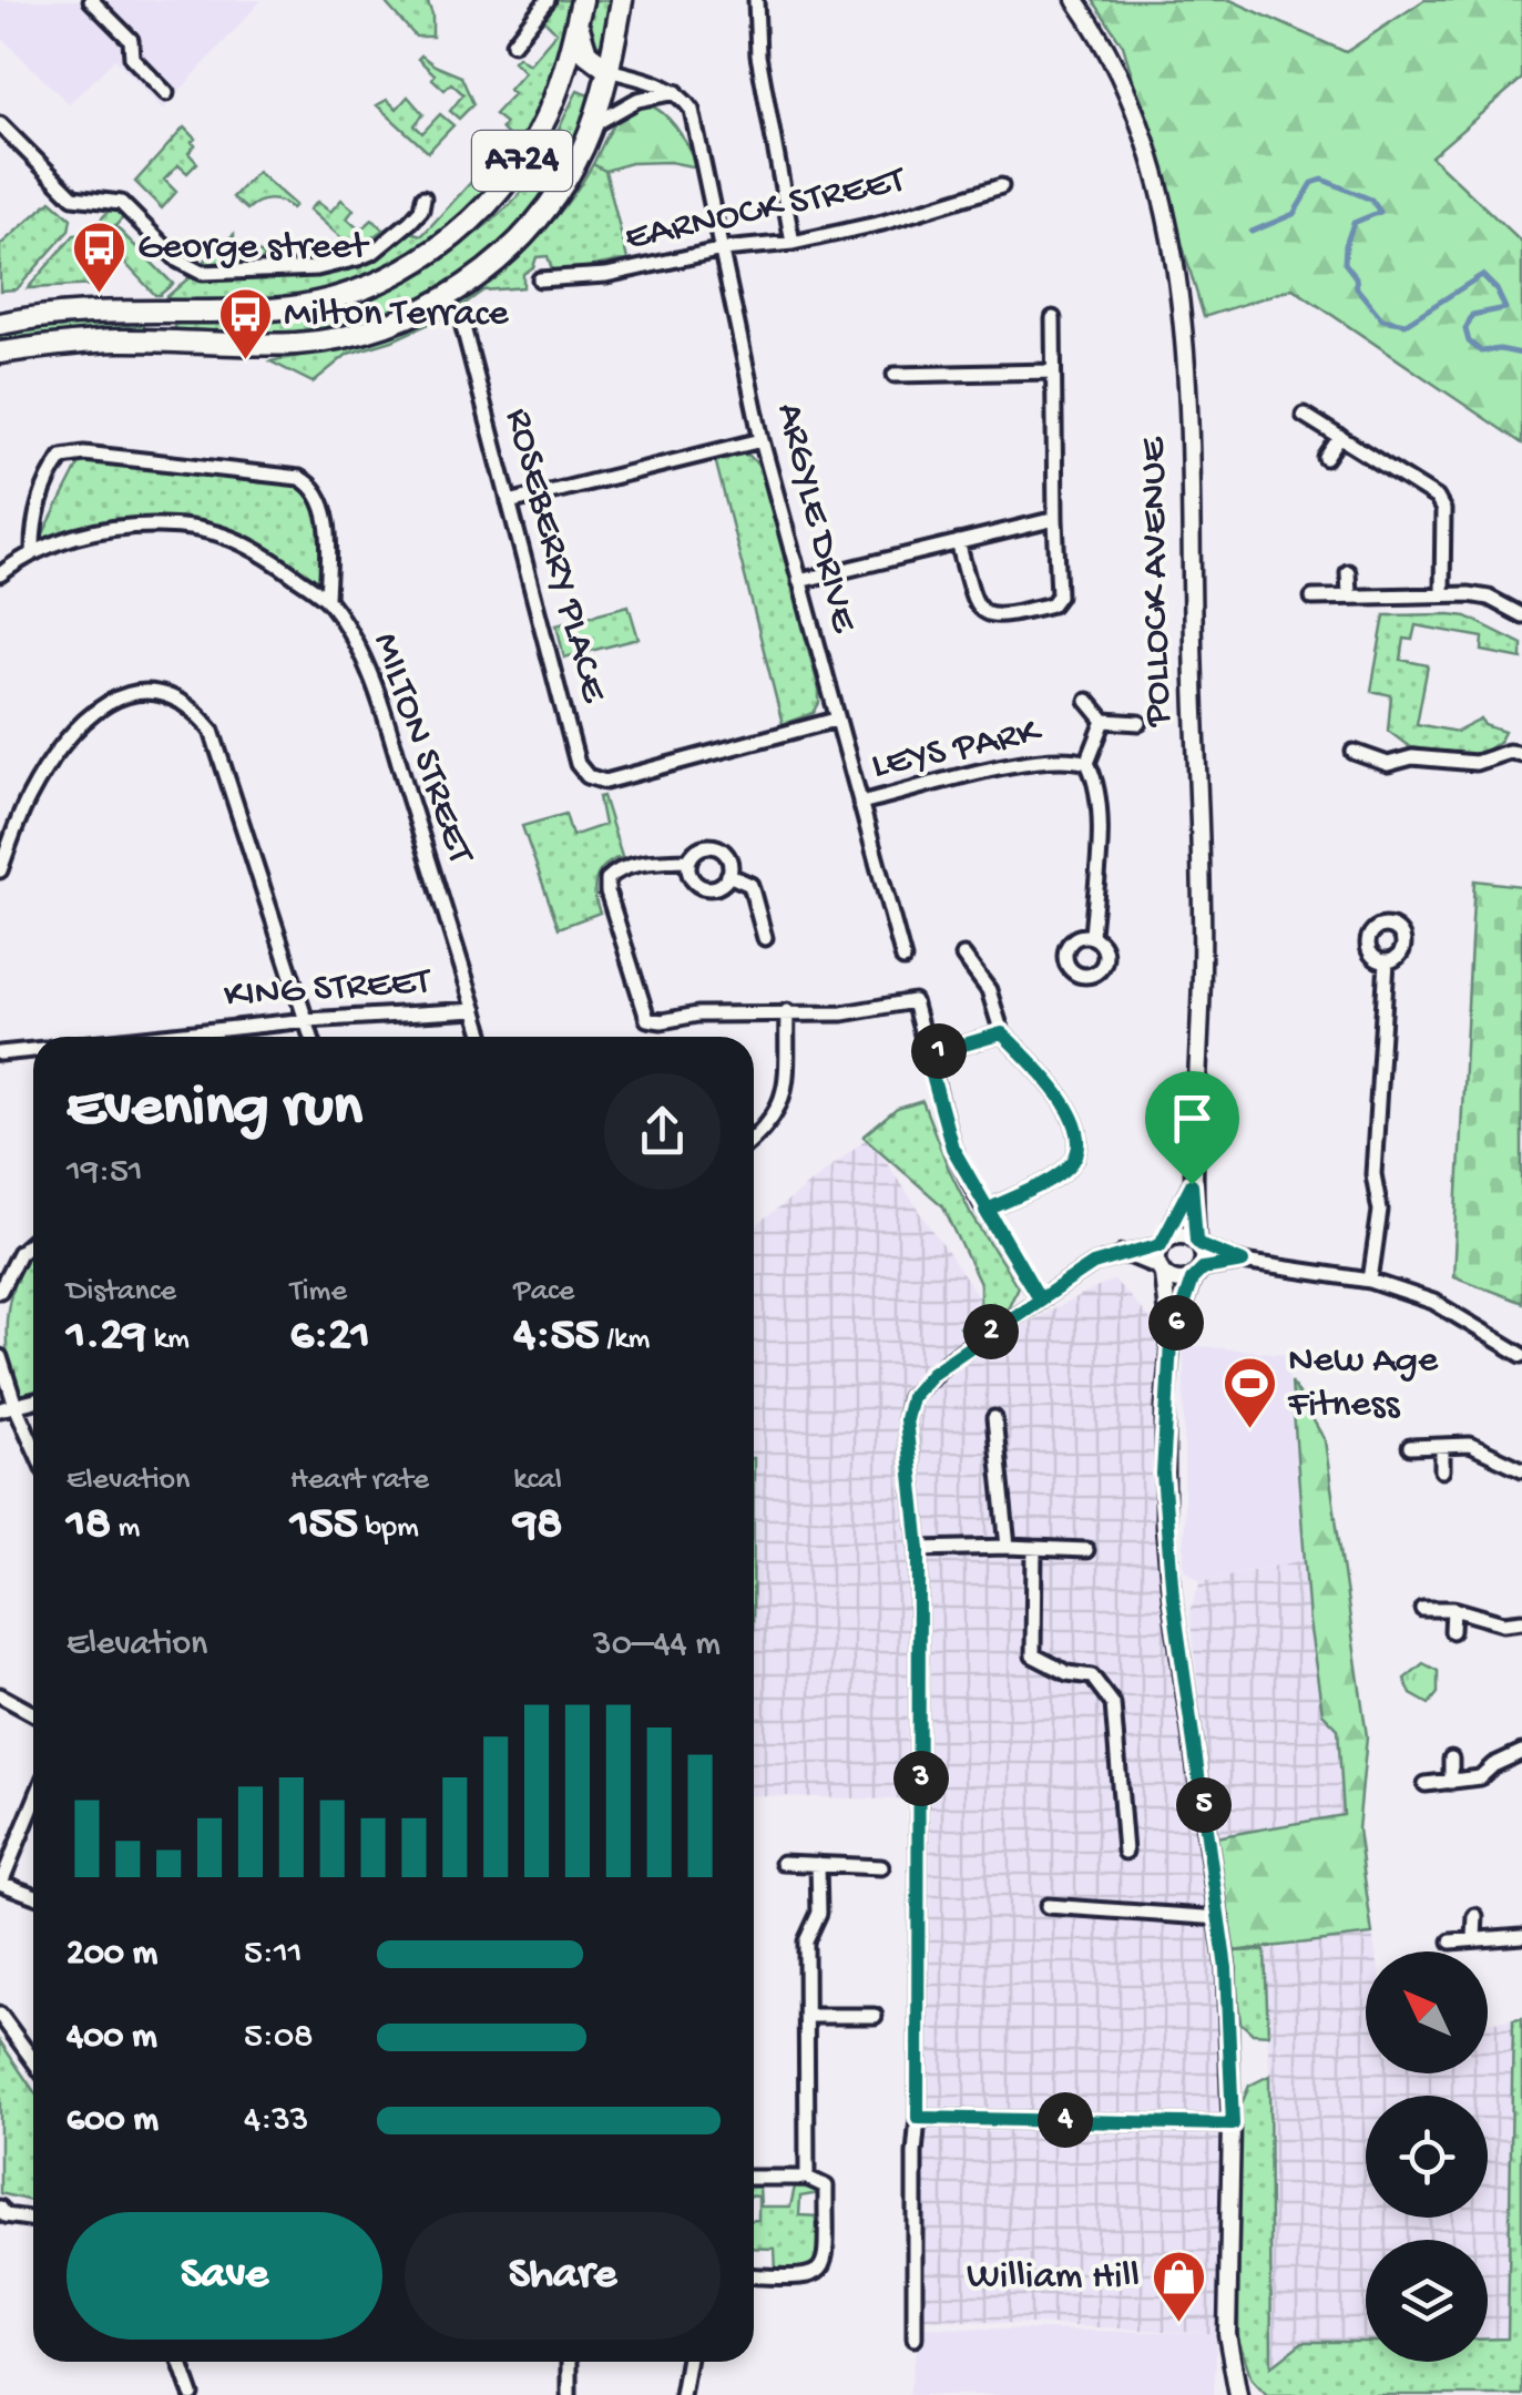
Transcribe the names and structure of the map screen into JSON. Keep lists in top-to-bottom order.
{
  "streets": {
    "main road": ["A724"],
    "street": [
      "EARNOCK STREET",
      "ARGYLE DRIVE",
      "ROSEBERRY PLACE",
      "POLLOCK AVENUE",
      "MILTON STREET",
      "LEYS PARK",
      "KING STREET"
    ]
  },
  "crossings": [
    ["EARNOCK STREET", "ARGYLE DRIVE"],
    ["ARGYLE DRIVE", "ROSEBERRY PLACE"],
    ["ARGYLE DRIVE", "LEYS PARK"],
    ["MILTON STREET", "KING STREET"]
  ],
  "places": {
    "bus stop": ["George street", "Milton Terrace"],
    "sports": ["New Age Fitness"],
    "shop": ["William Hill"]
  },
  "north": "top left",
  "page": {
    "pins": [
      "1",
      "6",
      "2",
      "3",
      "5",
      "4"
    ],
    "heading": ["Evening run", "19:51"],
    "stats": [
      ["Distance", "1.29 km"],
      ["Time", "6:21"],
      ["Pace", "4:55 /km"],
      ["Elevation", "18 m"],
      ["Heart rate", "155 bpm"],
      ["kcal", "98"]
    ],
    "chart": ["Elevation", "30–44 m"],
    "list": [
      {
        "name": "200 m",
        "note": "5:11"
      },
      {
        "name": "400 m",
        "note": "5:08"
      },
      {
        "name": "600 m",
        "note": "4:33"
      }
    ],
    "buttons": ["Save", "Share"]
  }
}
